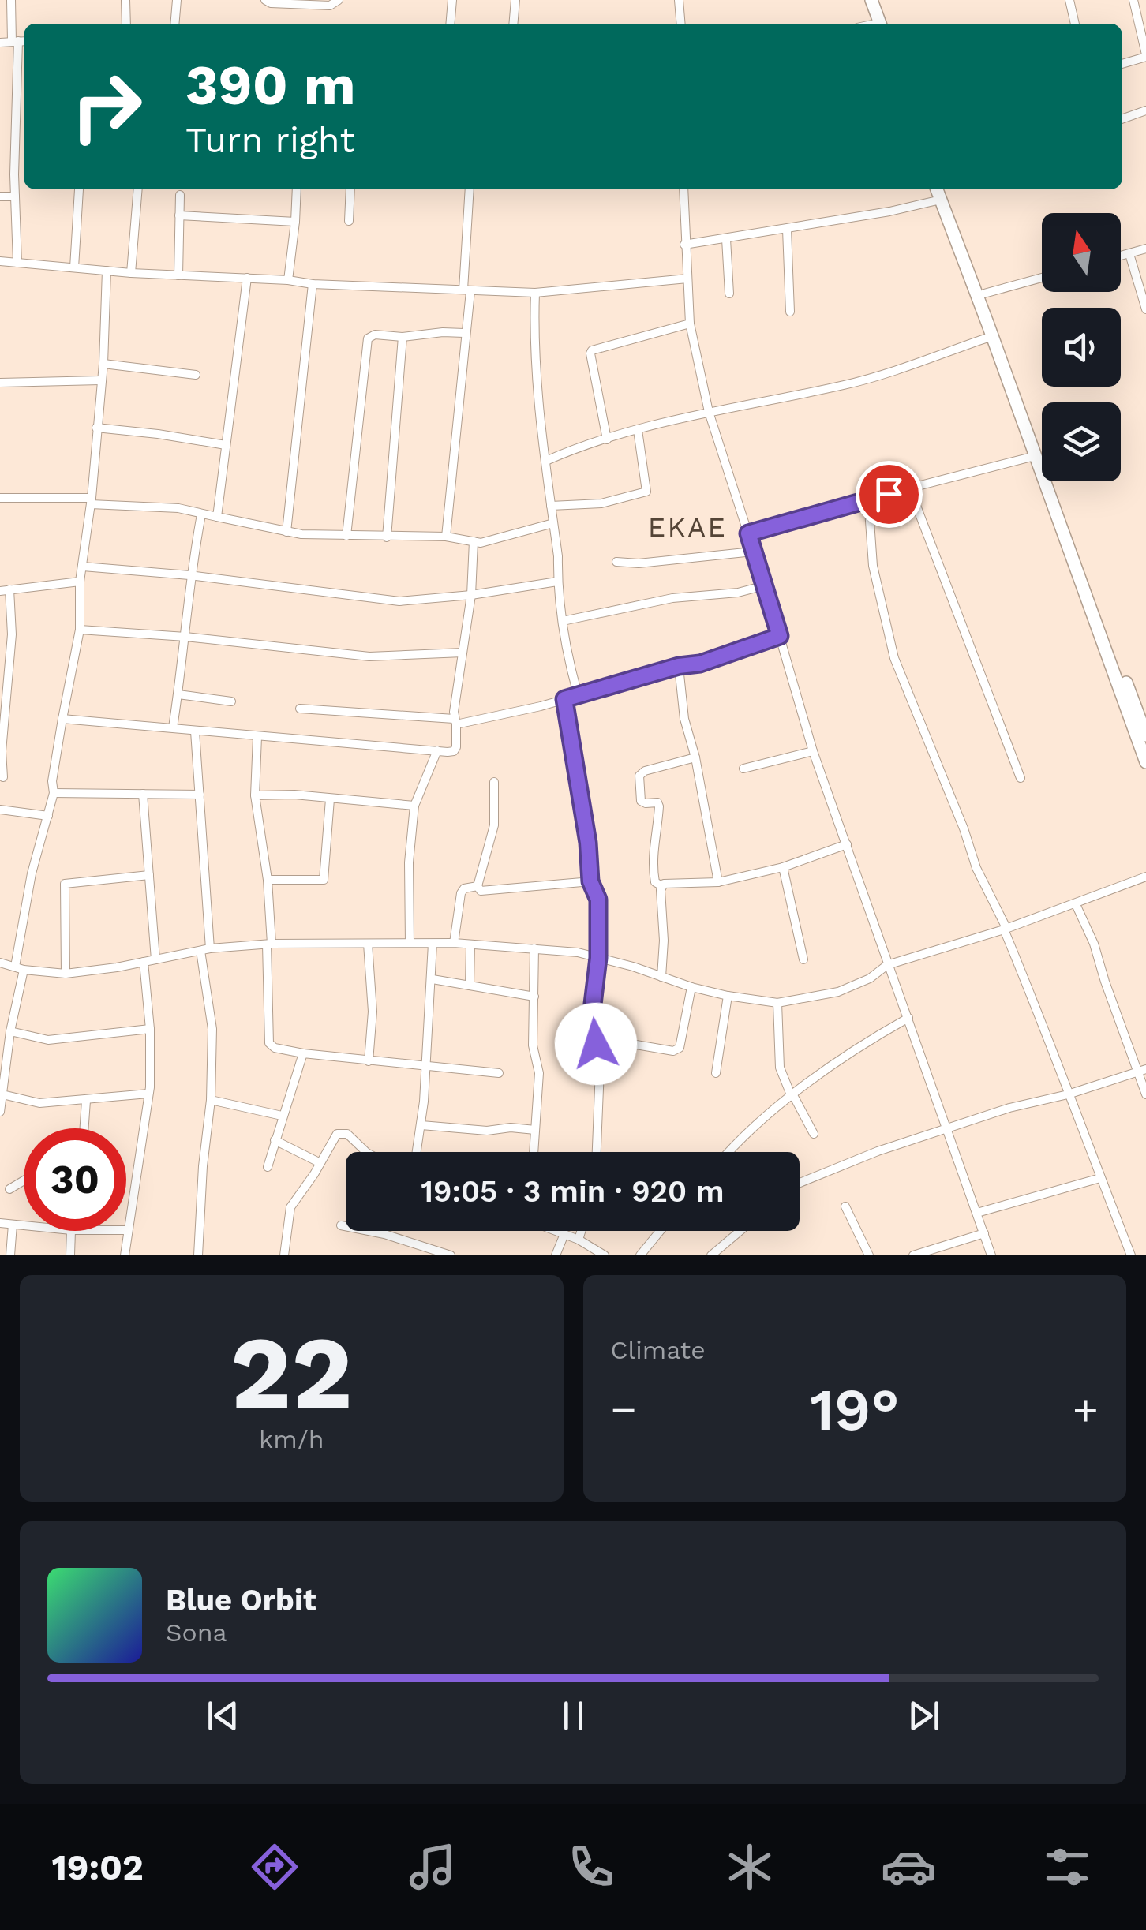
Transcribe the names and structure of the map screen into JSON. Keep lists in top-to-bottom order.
{
  "districts": ["EKAE"],
  "north": "top",
  "page": {
    "turn": ["390 m", "Turn right"],
    "limit": "30",
    "trip": "19:05 · 3 min · 920 m",
    "tile": [
      ["22", "km/h"],
      "Climate"
    ],
    "heat": ["−", "19°", "+"],
    "song": ["Blue Orbit", "Sona"],
    "tabs": "19:02"
  }
}
